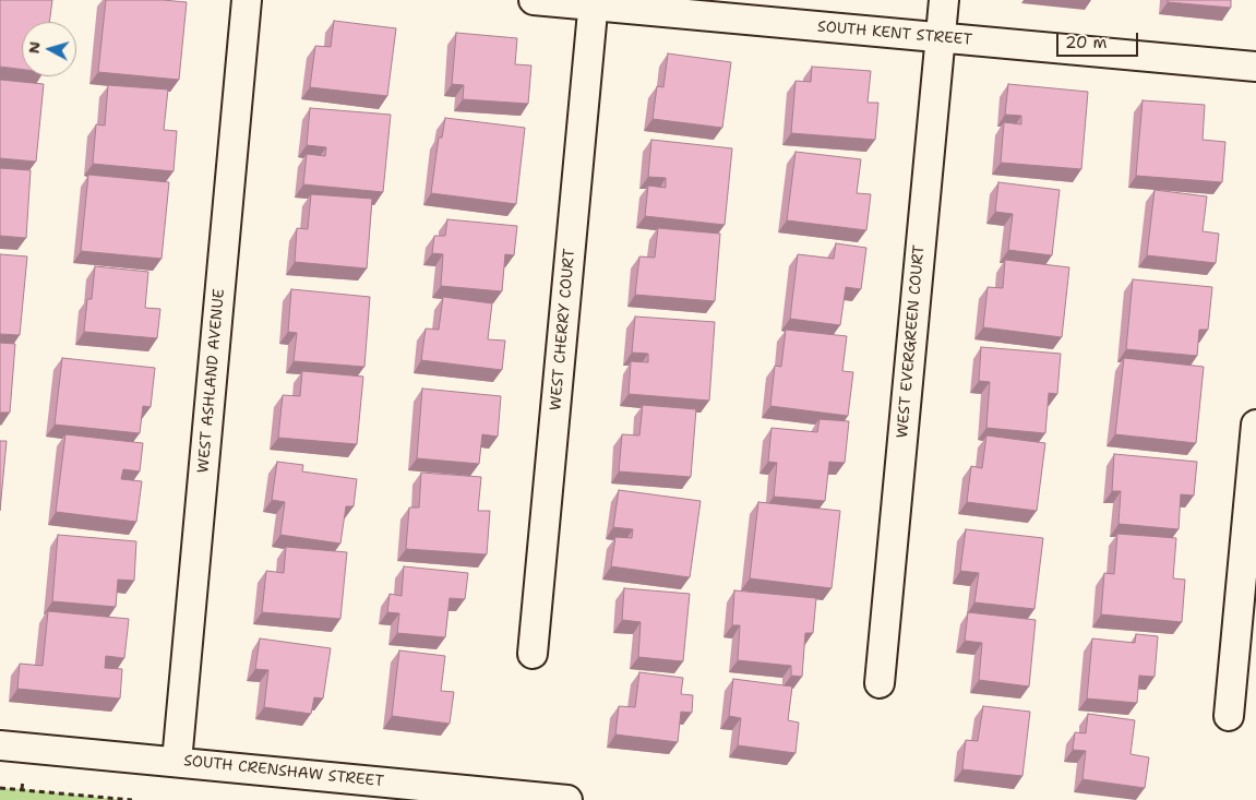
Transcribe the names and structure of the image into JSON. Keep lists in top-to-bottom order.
{
  "streets": {
    "street": [
      "SOUTH KENT STREET",
      "WEST CHERRY COURT",
      "WEST EVERGREEN COURT",
      "WEST ASHLAND AVENUE",
      "SOUTH CRENSHAW STREET"
    ]
  },
  "crossings": [
    ["SOUTH KENT STREET", "WEST CHERRY COURT"],
    ["SOUTH KENT STREET", "WEST EVERGREEN COURT"],
    ["WEST ASHLAND AVENUE", "SOUTH CRENSHAW STREET"]
  ],
  "scale_bar": "20 m",
  "north": "left"
}
